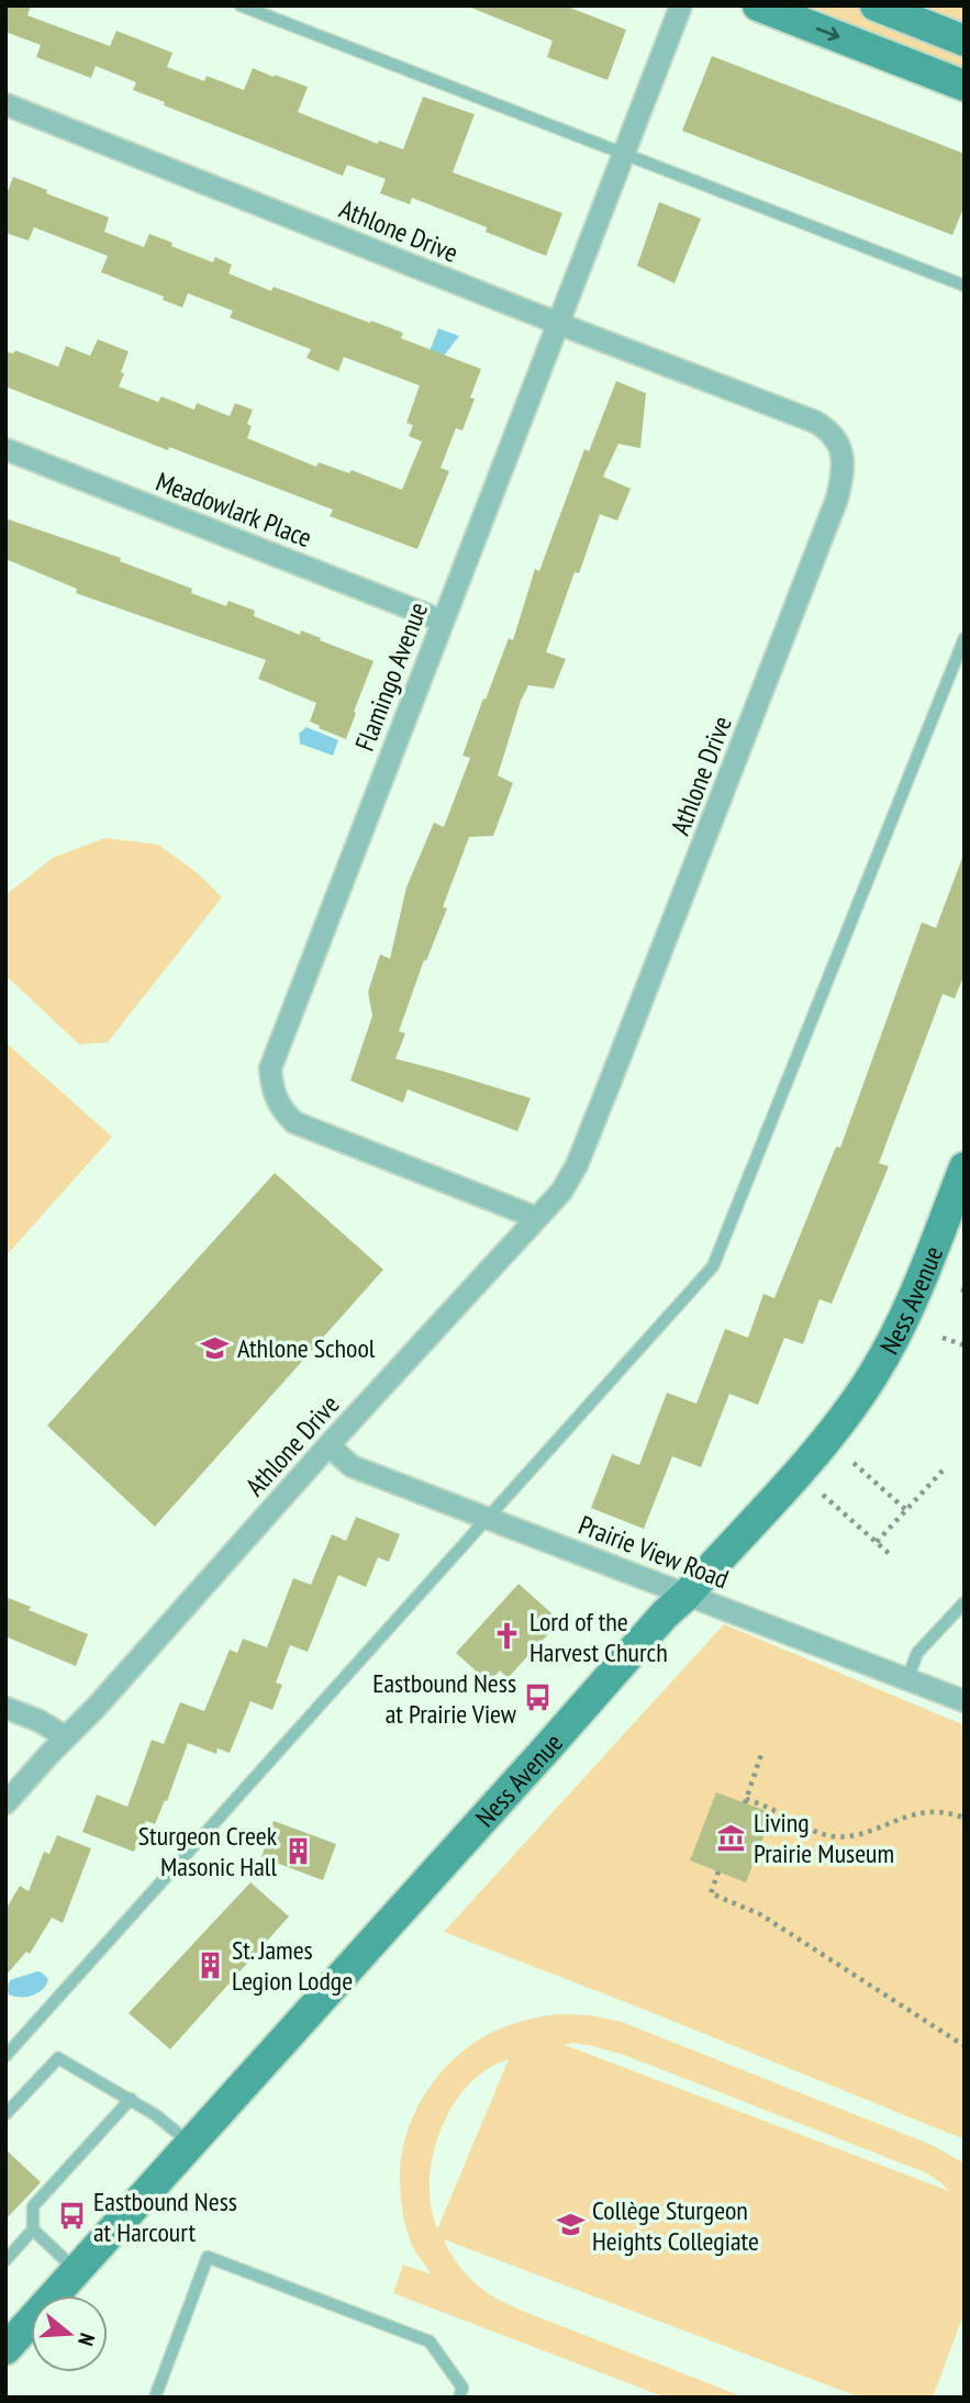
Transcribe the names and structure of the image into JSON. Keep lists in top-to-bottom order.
{
  "streets": {
    "main road": ["Ness Avenue"],
    "street": [
      "Athlone Drive",
      "Meadowlark Place",
      "Flamingo Avenue",
      "Prairie View Road"
    ]
  },
  "crossings": [
    ["Athlone Drive", "Flamingo Avenue"],
    ["Athlone Drive", "Prairie View Road"],
    ["Meadowlark Place", "Flamingo Avenue"],
    ["Ness Avenue", "Prairie View Road"]
  ],
  "places": {
    "school or university": ["Athlone School", "Collège Sturgeon Heights Collegiate"],
    "church": ["Lord of the Harvest Church"],
    "bus stop": ["Eastbound Ness at Prairie View", "Eastbound Ness at Harcourt"],
    "museum": ["Living Prairie Museum"],
    "building": ["Sturgeon Creek Masonic Hall", "St. James Legion Lodge"]
  },
  "north": "right"
}
